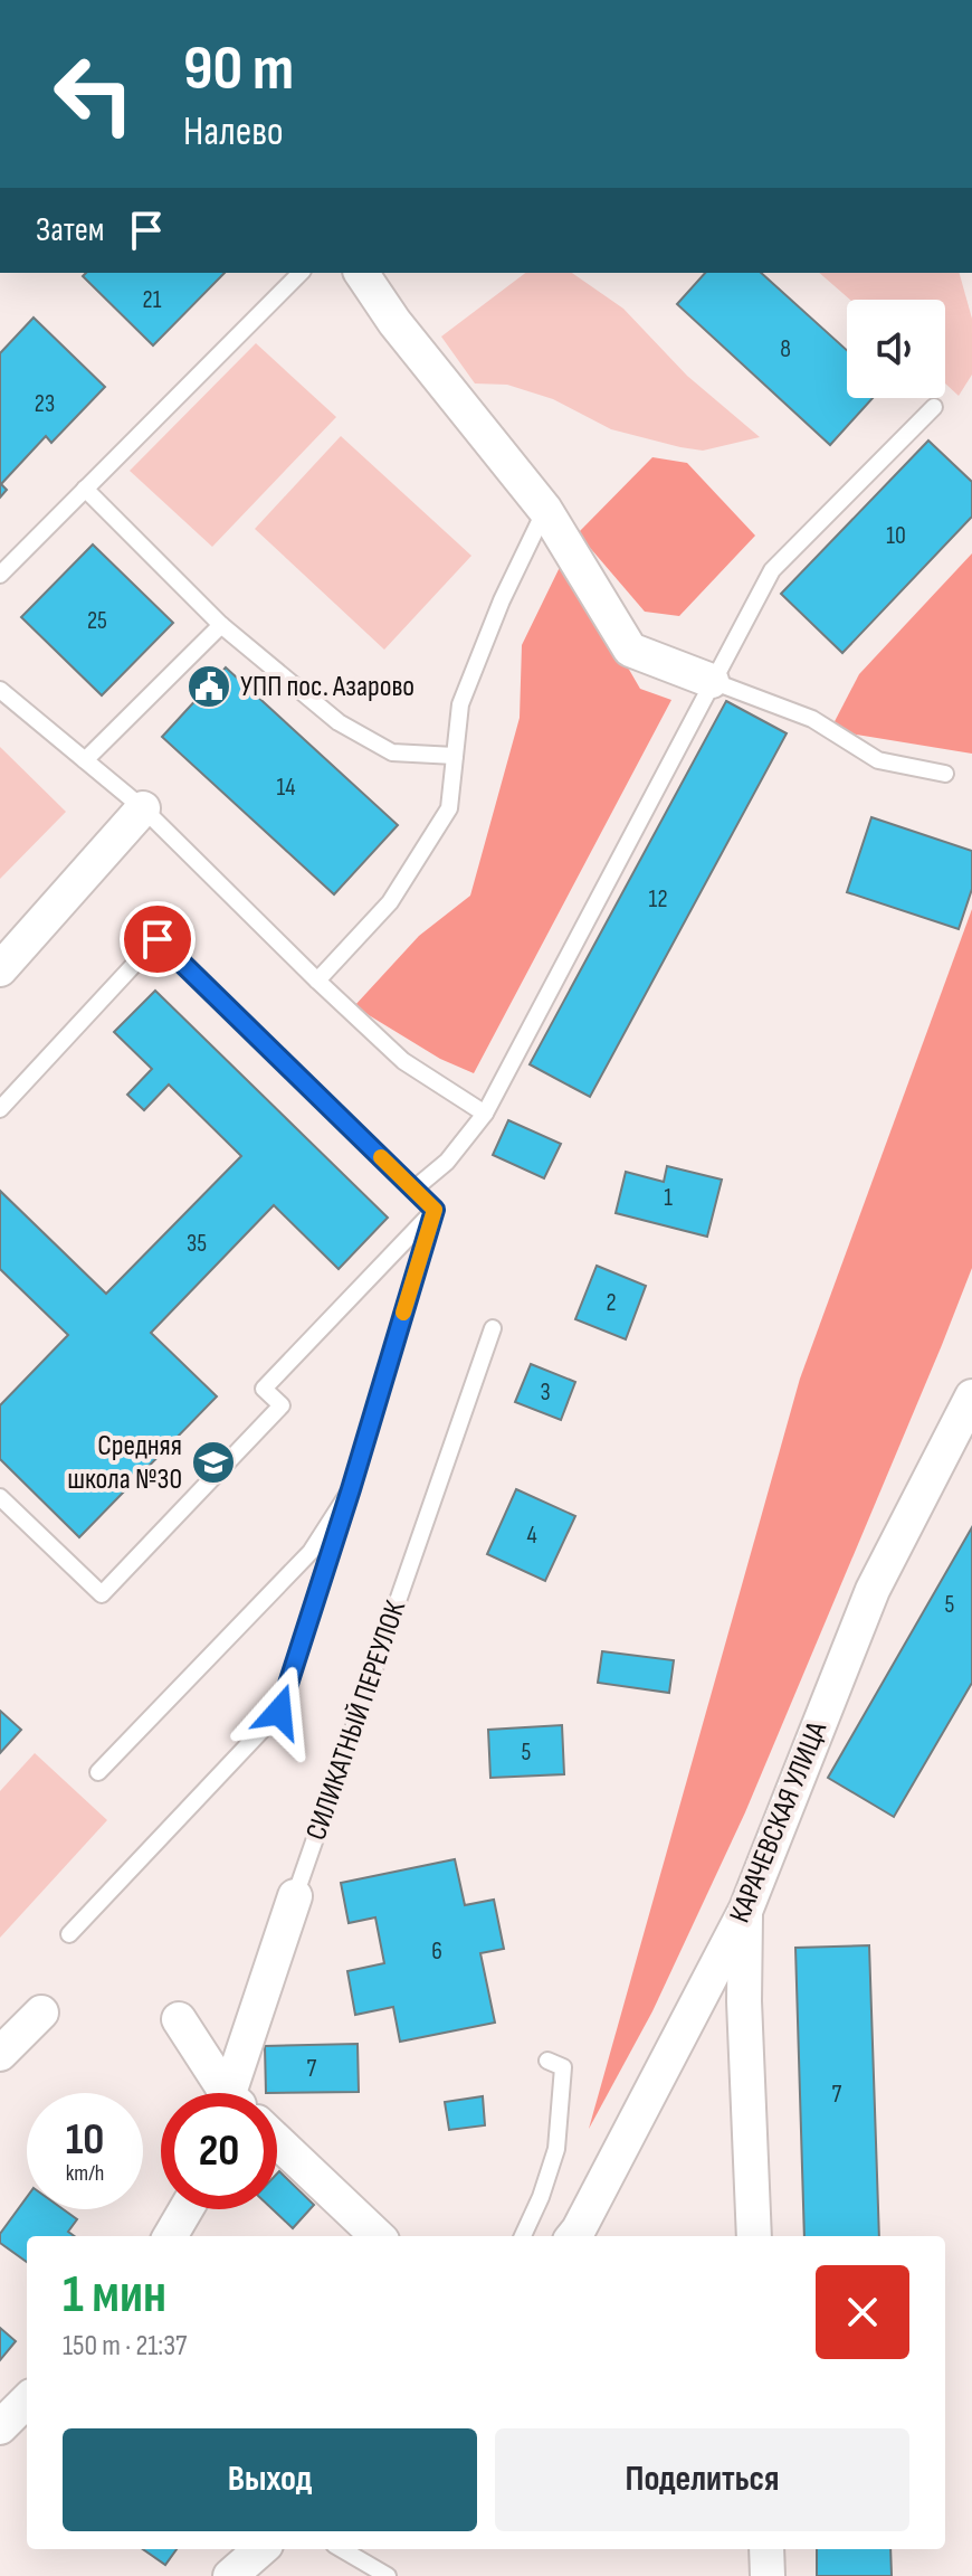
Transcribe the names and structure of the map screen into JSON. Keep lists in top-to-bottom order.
{
  "streets": {
    "street": ["СИЛИКАТНЫЙ ПЕРЕУЛОК", "КАРАЧЕВСКАЯ УЛИЦА"]
  },
  "places": {
    "public building": ["УПП пос. Азарово"],
    "school or university": ["Средняя школа №30"]
  },
  "house_numbers": [
    "21",
    "8",
    "23",
    "10",
    "25",
    "14",
    "12",
    "1",
    "35",
    "2",
    "3",
    "4",
    "5",
    "5",
    "6",
    "7",
    "7"
  ],
  "page": {
    "turn": ["90 m", "Налево"],
    "then": "Затем",
    "speed": "10 km/h",
    "limit": "20",
    "heading": ["1 мин", "150 m · 21:37"],
    "buttons": ["Выход", "Поделиться"]
  }
}
